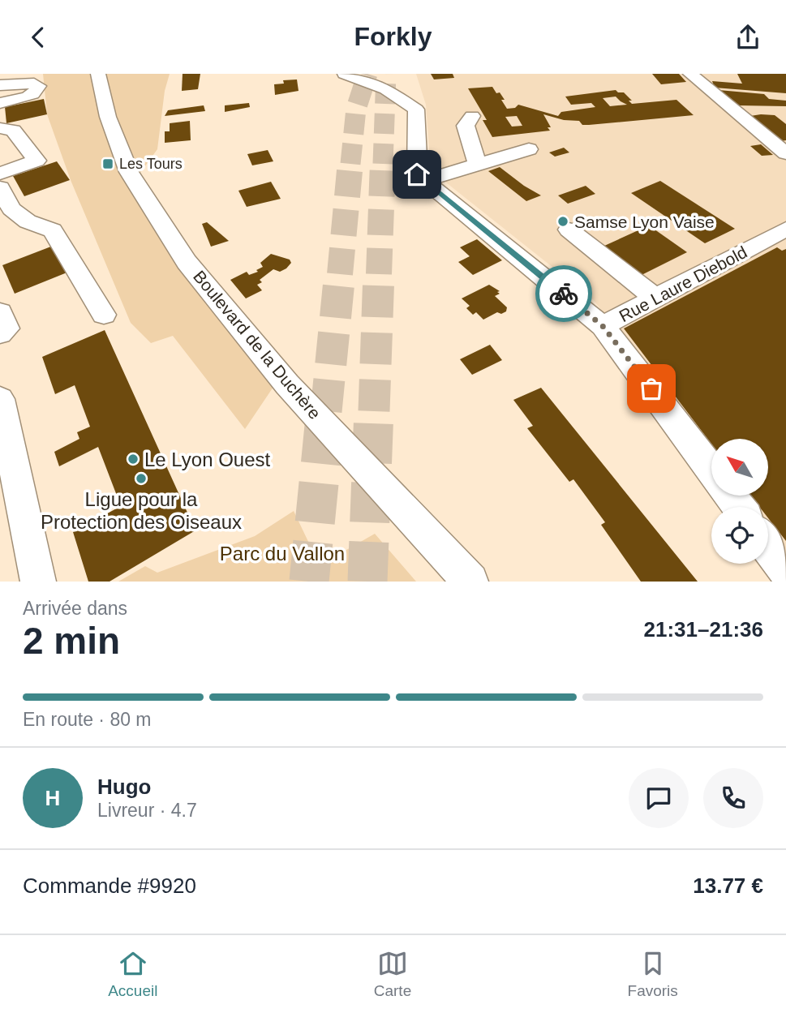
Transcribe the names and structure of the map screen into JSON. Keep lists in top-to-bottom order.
{
  "streets": {
    "street": ["Rue Laure Diebold", "Boulevard de la Duchère"]
  },
  "parks": ["Parc du Vallon"],
  "places": {
    "transit": ["Les Tours"],
    "other": ["Samse Lyon Vaise", "Le Lyon Ouest", "Ligue pour la Protection des Oiseaux"]
  },
  "north": "top left",
  "page": {
    "header": "Forkly",
    "heading": ["2 min", "Arrivée dans", "21:31–21:36"],
    "panel": [
      "Hugo",
      "Livreur · 4.7",
      "Commande #9920",
      "13.77 €"
    ],
    "bar": "En route · 80 m",
    "round": "H",
    "tabs": ["Accueil", "Carte", "Favoris"]
  }
}
